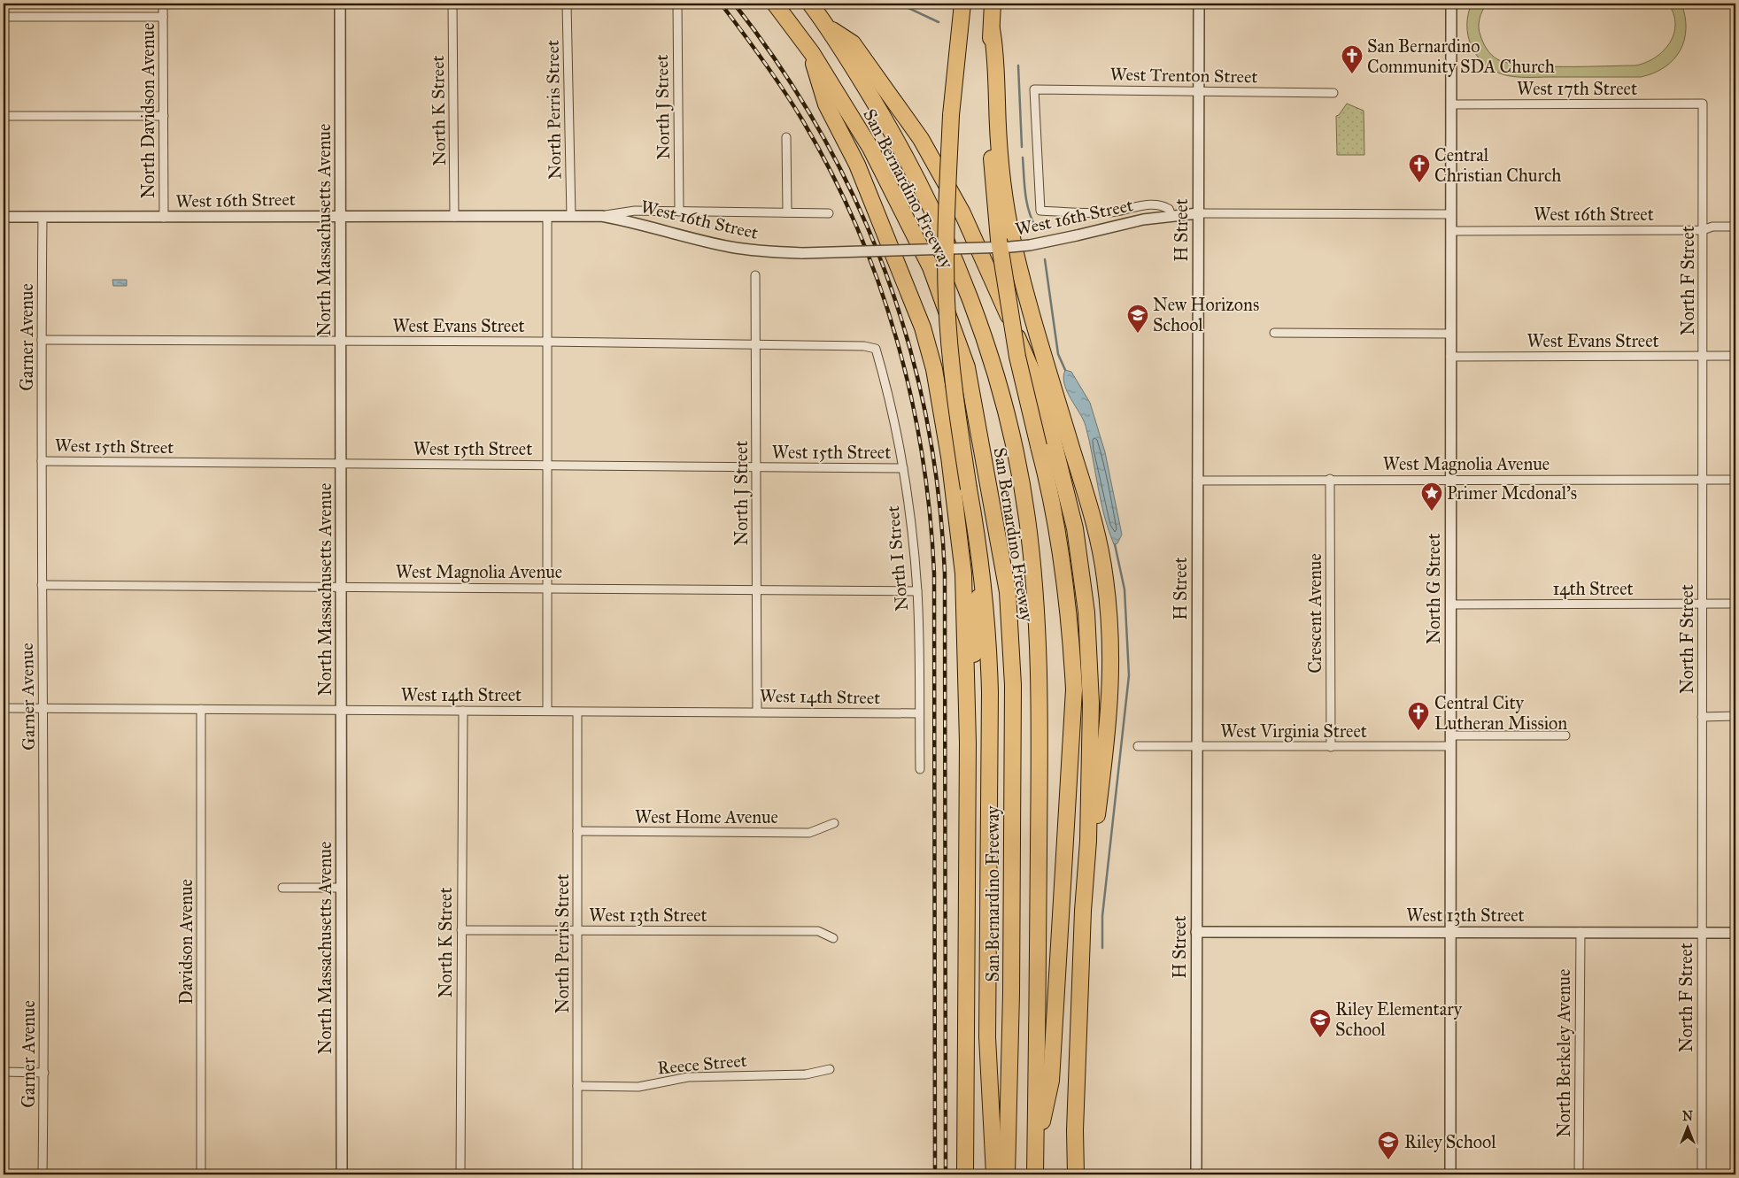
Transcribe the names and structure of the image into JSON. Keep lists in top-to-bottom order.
{
  "streets": {
    "highway": ["San Bernardino Freeway"],
    "street": [
      "West Trenton Street",
      "West 17th Street",
      "North J Street",
      "North Perris Street",
      "North Davidson Avenue",
      "North K Street",
      "West 16th Street",
      "North Massachusetts Avenue",
      "H Street",
      "North F Street",
      "West Evans Street",
      "Garner Avenue",
      "West 15th Street",
      "West Magnolia Avenue",
      "North I Street",
      "North G Street",
      "14th Street",
      "Crescent Avenue",
      "West 14th Street",
      "West Virginia Street",
      "West Home Avenue",
      "West 13th Street",
      "Davidson Avenue",
      "North Berkeley Avenue",
      "Reece Street"
    ]
  },
  "crossings": [
    ["West Trenton Street", "West 16th Street"],
    ["West Trenton Street", "H Street"],
    ["West 17th Street", "North F Street"],
    ["West 17th Street", "North G Street"],
    ["North J Street", "West 16th Street"],
    ["North J Street", "West Evans Street"],
    ["North J Street", "West 15th Street"],
    ["North J Street", "West Magnolia Avenue"],
    ["North J Street", "West 14th Street"],
    ["North Perris Street", "West 16th Street"],
    ["North Perris Street", "West 14th Street"],
    ["North Perris Street", "West Home Avenue"],
    ["North Perris Street", "West 13th Street"],
    ["North Perris Street", "Reece Street"],
    ["North Davidson Avenue", "West 16th Street"],
    ["North K Street", "West 16th Street"],
    ["North K Street", "West 14th Street"],
    ["North K Street", "West 13th Street"],
    ["West 16th Street", "North Massachusetts Avenue"],
    ["West 16th Street", "H Street"],
    ["West 16th Street", "North F Street"],
    ["West 16th Street", "Garner Avenue"],
    ["West 16th Street", "North G Street"],
    ["North Massachusetts Avenue", "West Evans Street"],
    ["North Massachusetts Avenue", "West 15th Street"],
    ["North Massachusetts Avenue", "West Magnolia Avenue"],
    ["North Massachusetts Avenue", "West 14th Street"],
    ["H Street", "West Magnolia Avenue"],
    ["H Street", "West Virginia Street"],
    ["H Street", "West 13th Street"],
    ["North F Street", "West Evans Street"],
    ["North F Street", "West Magnolia Avenue"],
    ["North F Street", "14th Street"],
    ["North F Street", "West 13th Street"],
    ["West Evans Street", "Garner Avenue"],
    ["West Evans Street", "North I Street"],
    ["West Evans Street", "North G Street"],
    ["Garner Avenue", "West 15th Street"],
    ["Garner Avenue", "West Magnolia Avenue"],
    ["Garner Avenue", "West 14th Street"],
    ["West 15th Street", "North I Street"],
    ["West Magnolia Avenue", "North I Street"],
    ["West Magnolia Avenue", "North G Street"],
    ["West Magnolia Avenue", "Crescent Avenue"],
    ["North I Street", "West 14th Street"],
    ["North G Street", "14th Street"],
    ["North G Street", "West Virginia Street"],
    ["North G Street", "West 13th Street"],
    ["Crescent Avenue", "West Virginia Street"],
    ["West 14th Street", "Davidson Avenue"],
    ["West 13th Street", "North Berkeley Avenue"]
  ],
  "places": {
    "church": ["San Bernardino Community SDA Church", "Central Christian Church", "Central City Lutheran Mission"],
    "school or university": ["New Horizons School", "Riley Elementary School", "Riley School"],
    "place": ["Primer Mcdonal's"]
  },
  "north": "top"
}
